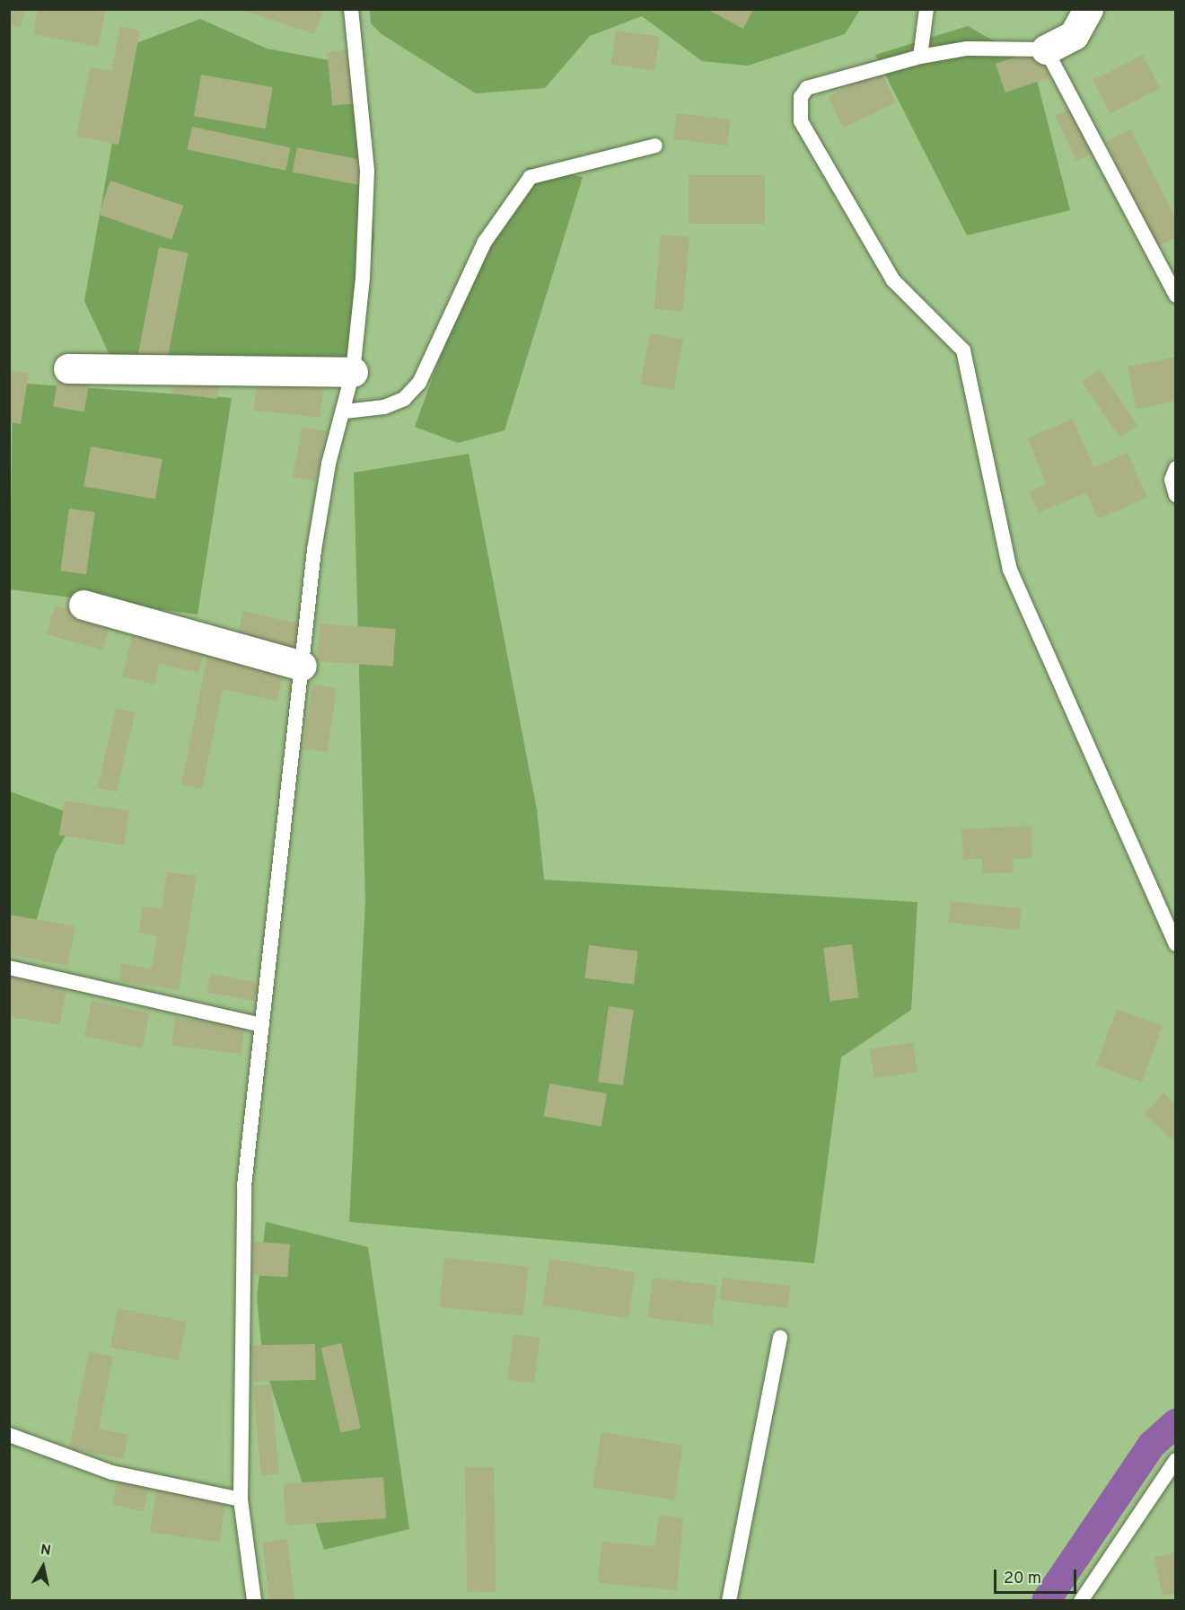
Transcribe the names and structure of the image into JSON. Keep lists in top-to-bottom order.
{
  "scale_bar": "20 m",
  "north": "top"
}
